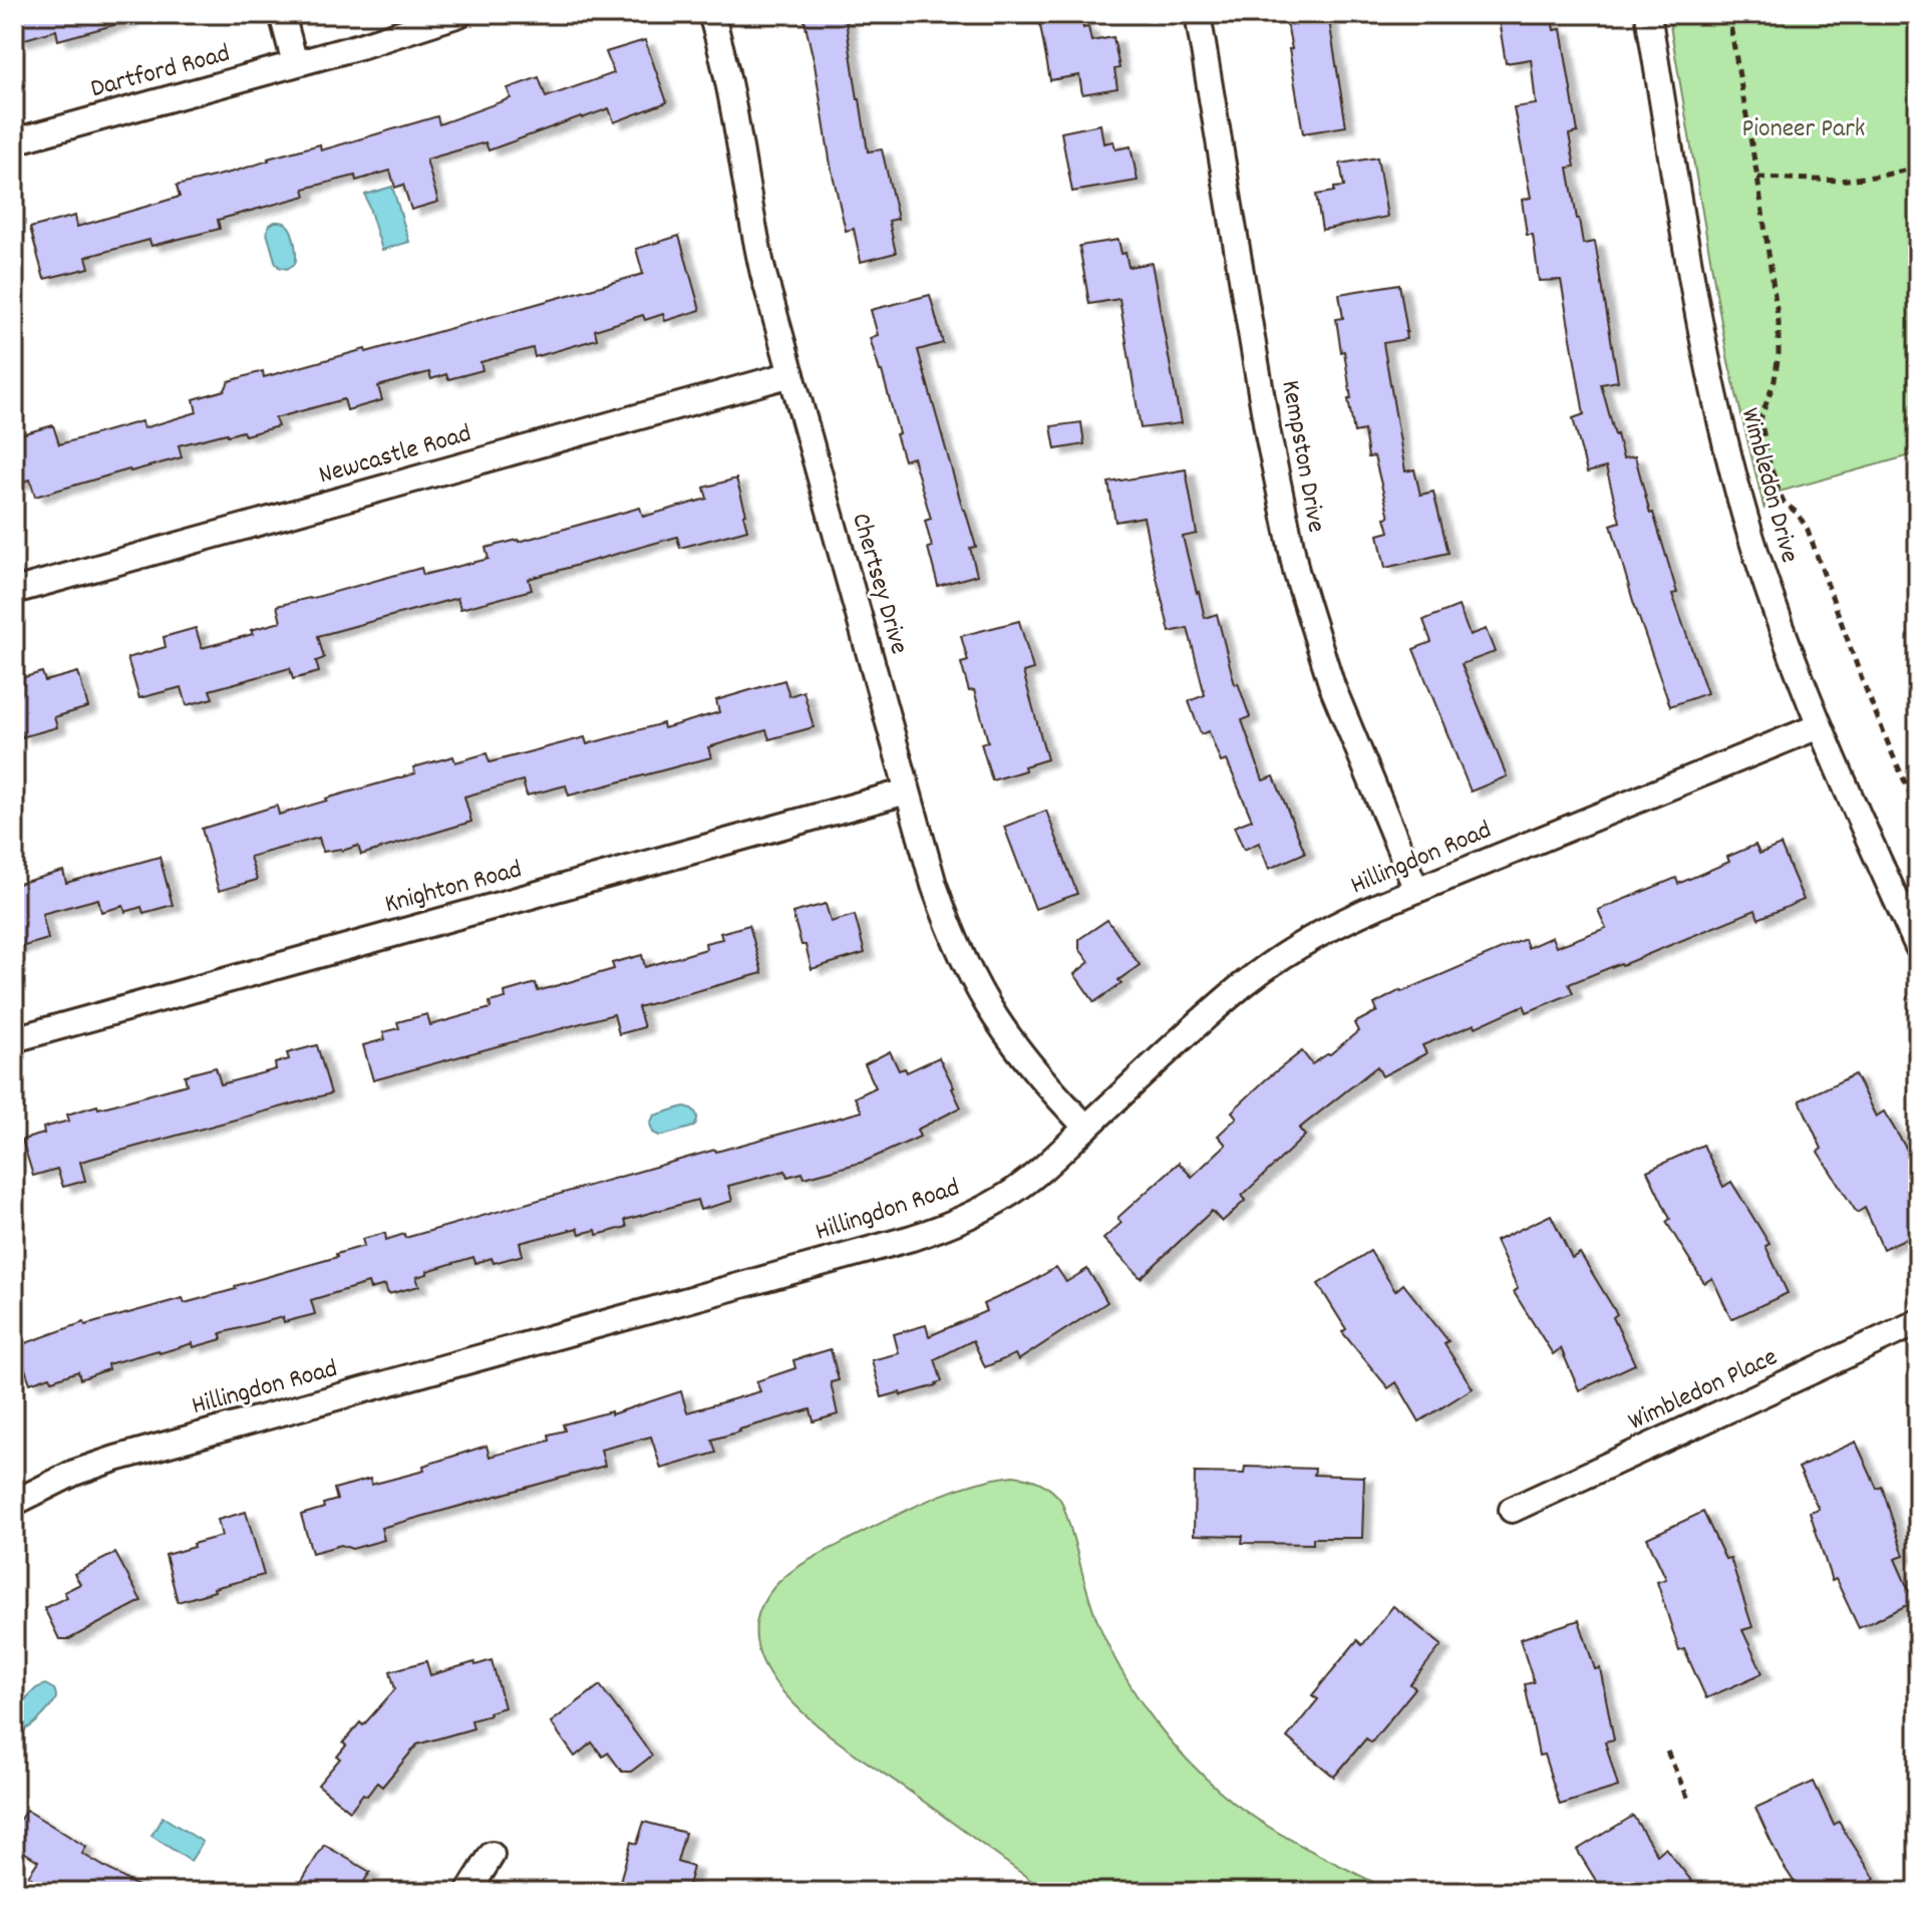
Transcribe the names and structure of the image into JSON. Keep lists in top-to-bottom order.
{
  "streets": {
    "street": [
      "Dartford Road",
      "Newcastle Road",
      "Kempston Drive",
      "Wimbledon Drive",
      "Chertsey Drive",
      "Hillingdon Road",
      "Knighton Road",
      "Wimbledon Place"
    ]
  },
  "crossings": [
    ["Newcastle Road", "Chertsey Drive"],
    ["Kempston Drive", "Hillingdon Road"],
    ["Wimbledon Drive", "Hillingdon Road"],
    ["Chertsey Drive", "Hillingdon Road"],
    ["Chertsey Drive", "Knighton Road"]
  ],
  "parks": ["Pioneer Park"]
}
